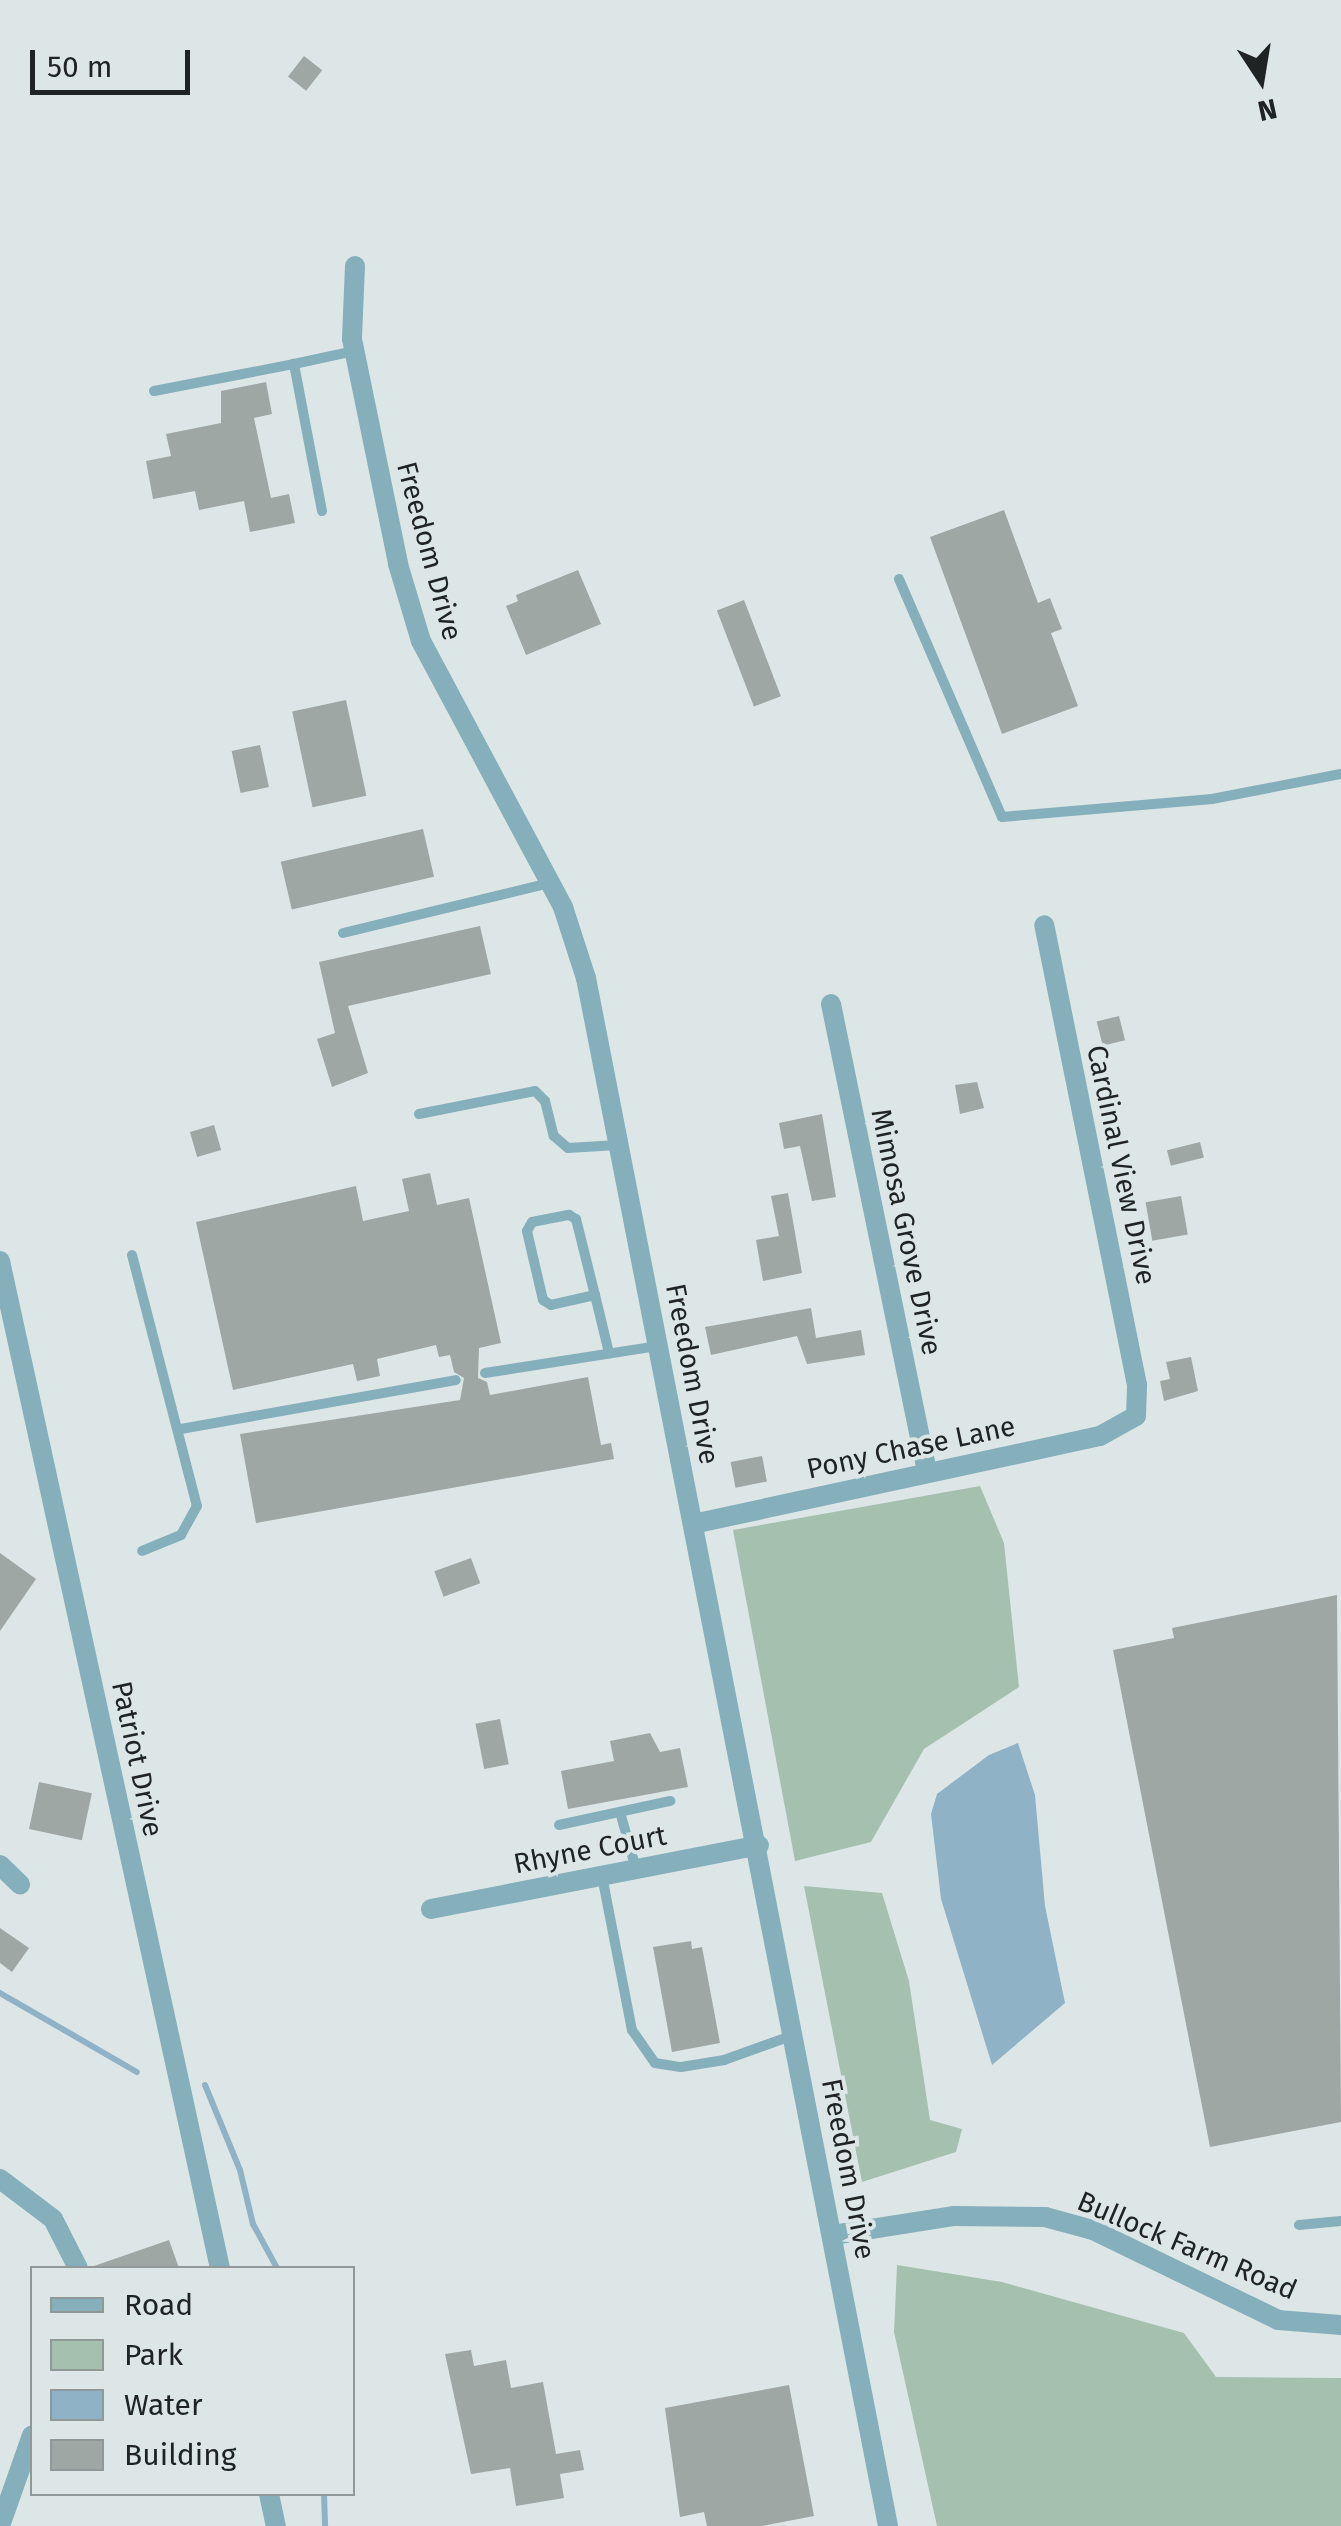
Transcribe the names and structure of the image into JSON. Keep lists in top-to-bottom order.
{
  "streets": {
    "street": [
      "Freedom Drive",
      "Cardinal View Drive",
      "Mimosa Grove Drive",
      "Pony Chase Lane",
      "Patriot Drive",
      "Rhyne Court",
      "Bullock Farm Road"
    ]
  },
  "crossings": [
    ["Freedom Drive", "Pony Chase Lane"],
    ["Freedom Drive", "Rhyne Court"],
    ["Freedom Drive", "Bullock Farm Road"],
    ["Cardinal View Drive", "Pony Chase Lane"],
    ["Mimosa Grove Drive", "Pony Chase Lane"]
  ],
  "legend": [
    "Road",
    "Park",
    "Water",
    "Building"
  ],
  "scale_bar": "50 m",
  "north": "bottom"
}
